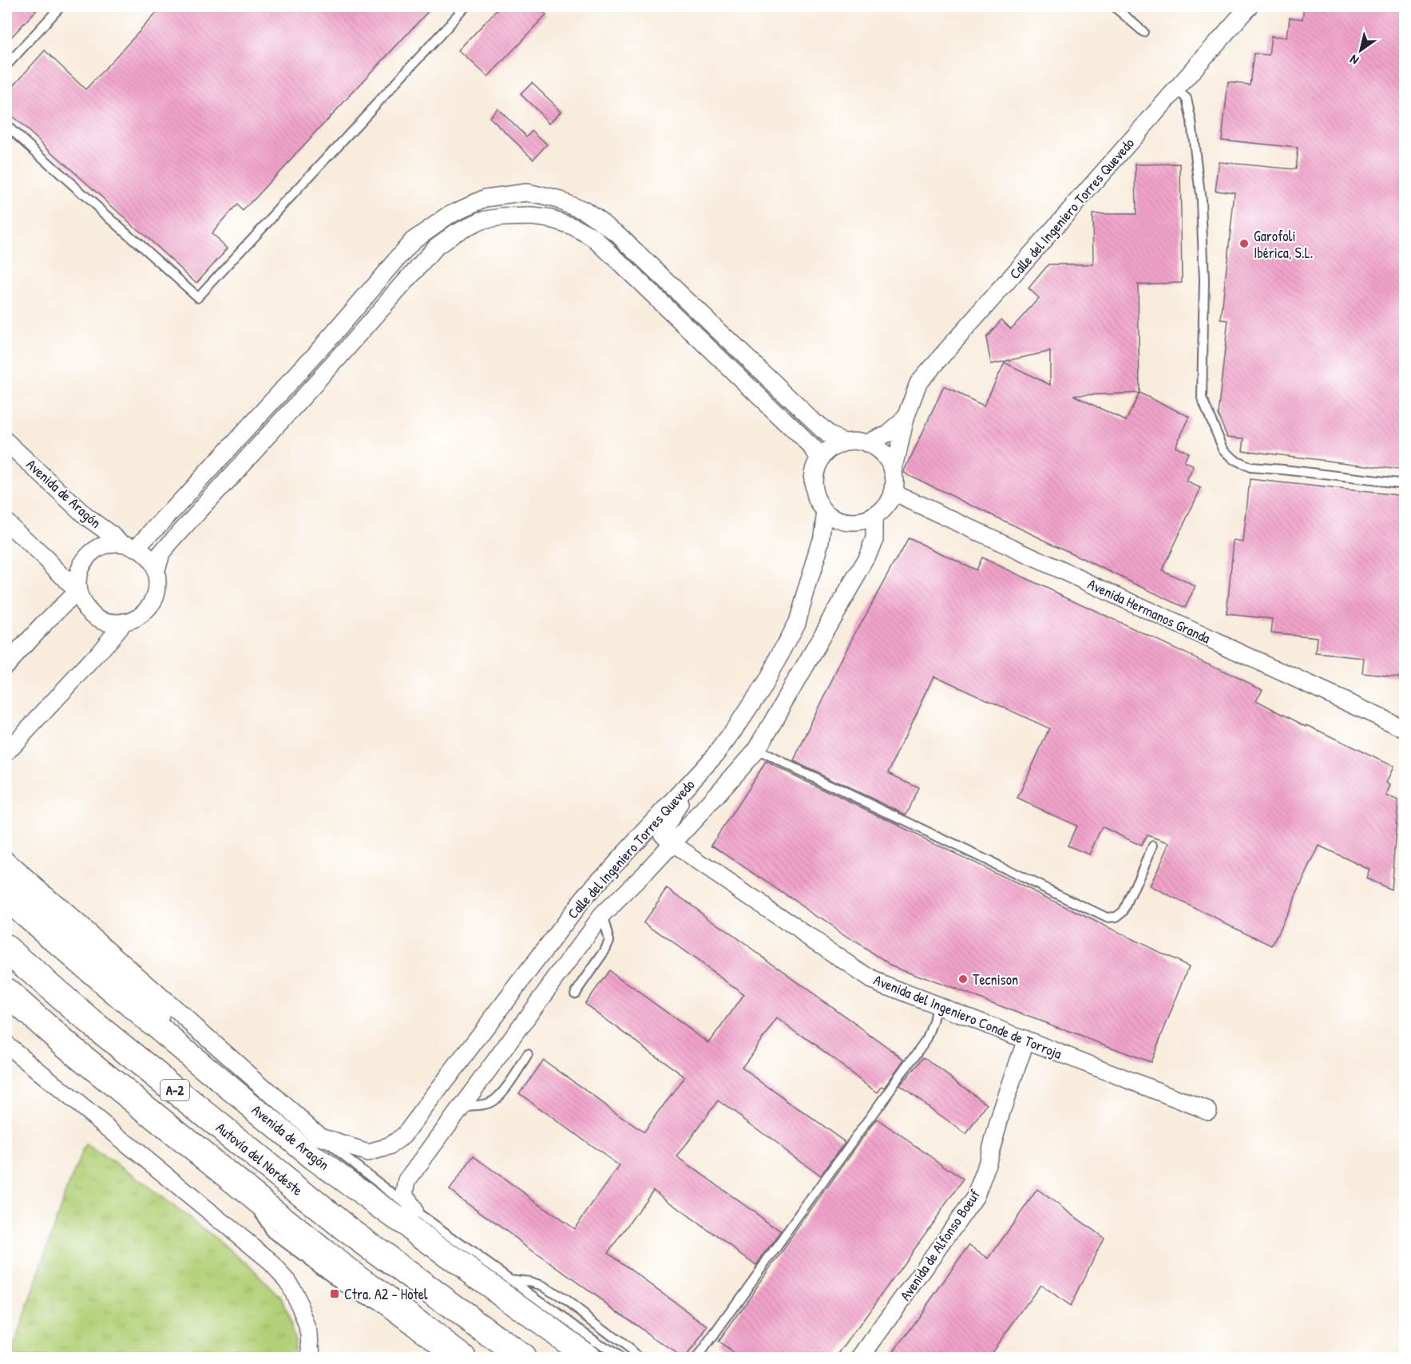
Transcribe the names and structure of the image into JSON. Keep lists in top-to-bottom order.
{
  "streets": {
    "highway": ["A-2", "Autovía del Nordeste"],
    "street": [
      "Calle del Ingeniero Torres Quevedo",
      "Avenida de Aragón",
      "Avenida Hermanos Granda",
      "Avenida del Ingeniero Conde de Torroja",
      "Avenida de Alfonso Boeuf"
    ]
  },
  "crossings": [
    ["Calle del Ingeniero Torres Quevedo", "Avenida de Aragón"],
    ["Calle del Ingeniero Torres Quevedo", "Avenida Hermanos Granda"],
    ["Calle del Ingeniero Torres Quevedo", "Avenida del Ingeniero Conde de Torroja"],
    ["Avenida del Ingeniero Conde de Torroja", "Avenida de Alfonso Boeuf"]
  ],
  "places": {
    "other": ["Garofoli Ibérica, S.L.", "Tecnison"],
    "transit": ["Ctra. A2 - Hotel"]
  },
  "north": "bottom left"
}
